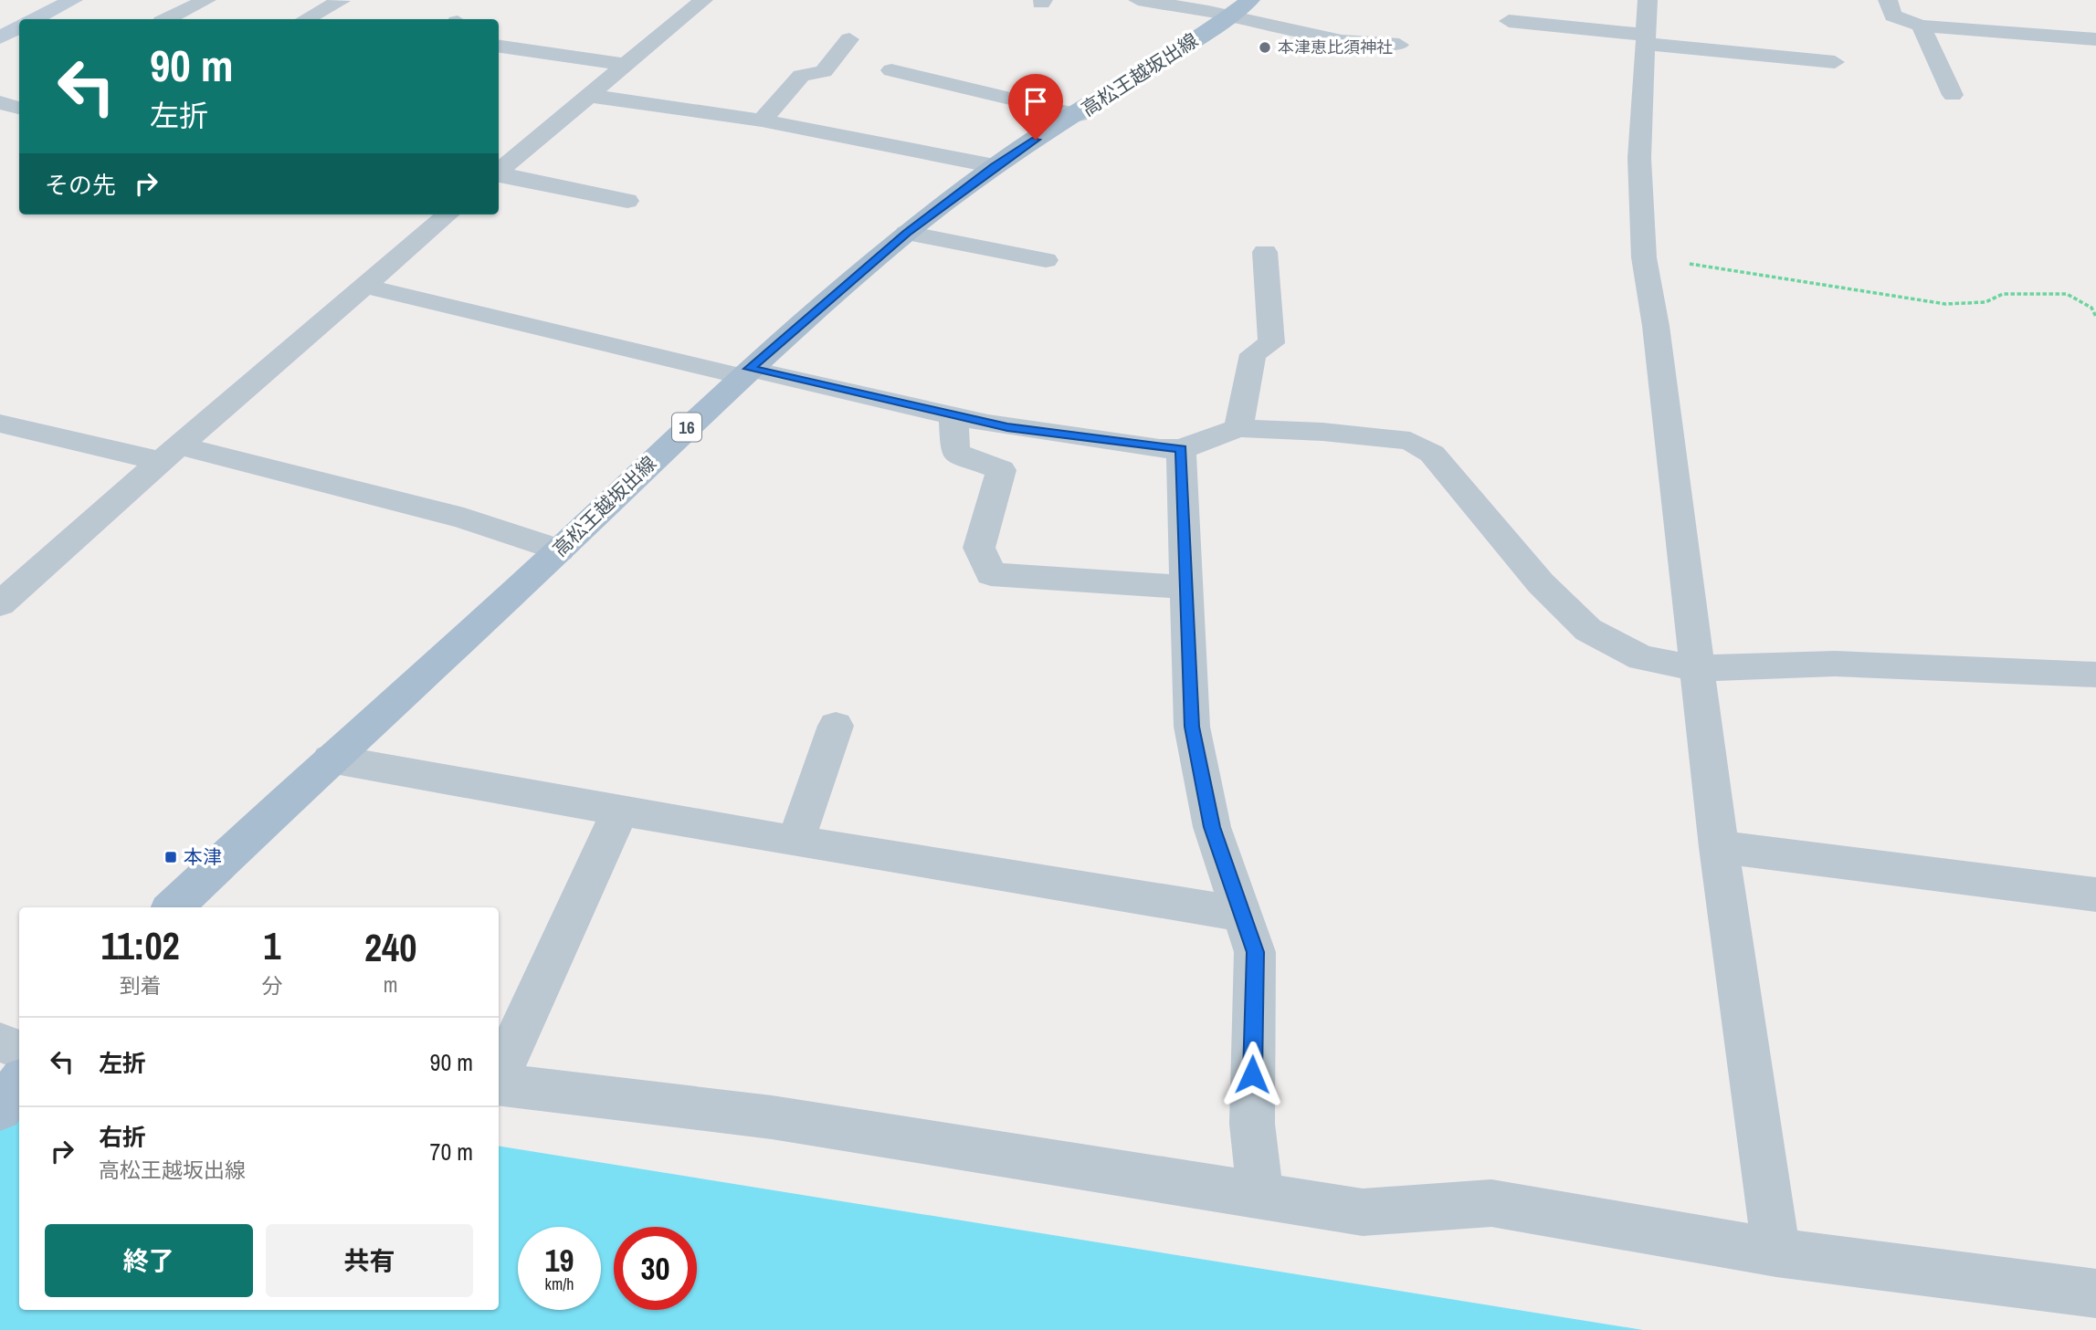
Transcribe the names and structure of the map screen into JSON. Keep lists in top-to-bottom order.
{
  "streets": {
    "main road": ["高松王越坂出線", "16"]
  },
  "places": {
    "other": ["本津恵比須神社"],
    "transit": ["本津"]
  },
  "page": {
    "turn": ["90 m", "左折"],
    "then": "その先",
    "eta": [
      "11:02",
      "到着",
      "1",
      "分",
      "240",
      "m"
    ],
    "list": [
      {
        "name": "左折",
        "value": "90 m"
      },
      {
        "name": "右折",
        "note": "高松王越坂出線",
        "value": "70 m"
      }
    ],
    "buttons": ["終了", "共有"],
    "speed": "19 km/h",
    "limit": "30"
  }
}
